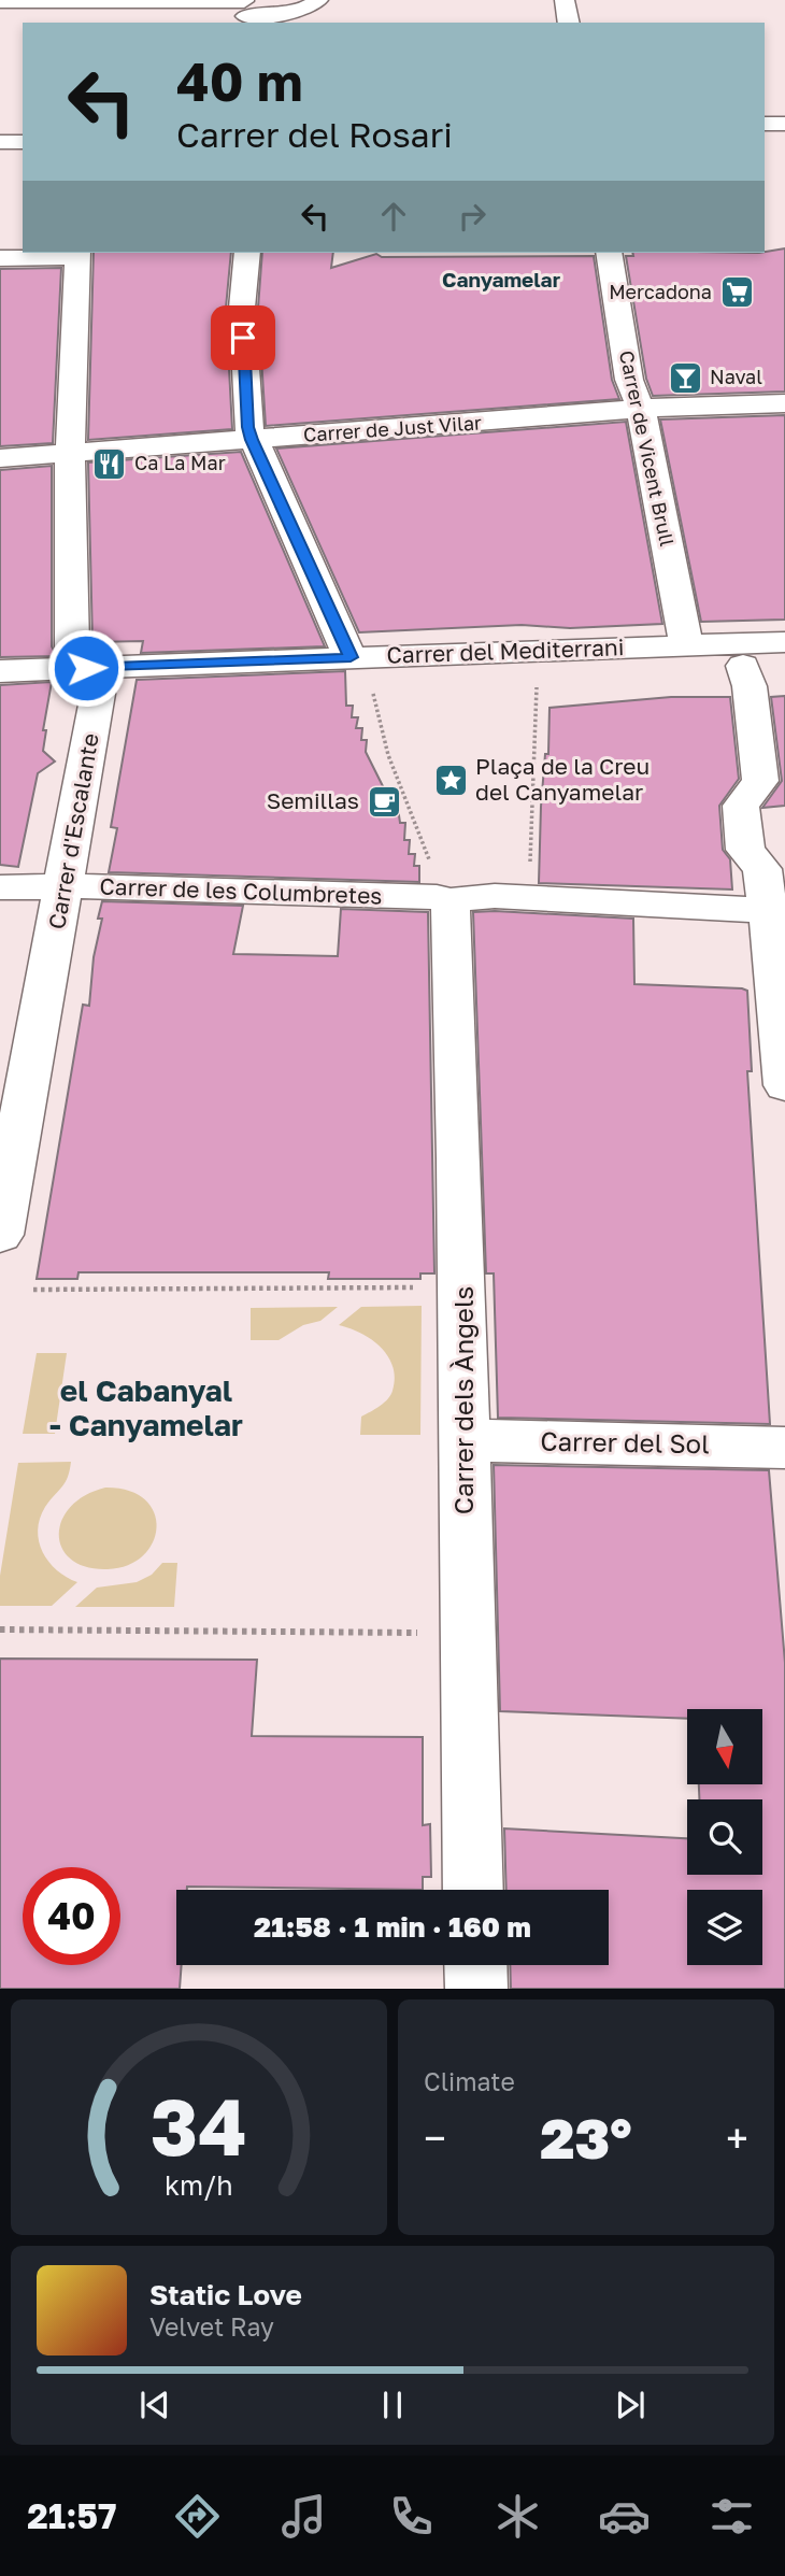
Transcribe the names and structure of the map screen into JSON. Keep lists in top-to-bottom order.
{
  "streets": {
    "street": [
      "Carrer de Just Vilar",
      "Carrer de Vicent Brull",
      "Carrer del Mediterrani",
      "Carrer d'Escalante",
      "Carrer de les Columbretes",
      "Carrer dels Àngels",
      "Carrer del Sol"
    ]
  },
  "crossings": [
    ["Carrer de Just Vilar", "Carrer de Vicent Brull"],
    ["Carrer de Just Vilar", "Carrer d'Escalante"],
    ["Carrer de Vicent Brull", "Carrer del Mediterrani"],
    ["Carrer del Mediterrani", "Carrer d'Escalante"],
    ["Carrer d'Escalante", "Carrer de les Columbretes"],
    ["Carrer de les Columbretes", "Carrer dels Àngels"],
    ["Carrer dels Àngels", "Carrer del Sol"]
  ],
  "districts": ["Canyamelar", "el Cabanyal - Canyamelar"],
  "places": {
    "supermarket": ["Mercadona"],
    "bar": ["Naval"],
    "restaurant": ["Ca La Mar"],
    "place": ["Plaça de la Creu del Canyamelar"],
    "cafe": ["Semillas"]
  },
  "north": "bottom",
  "page": {
    "turn": ["40 m", "Carrer del Rosari"],
    "limit": "40",
    "trip": "21:58 · 1 min · 160 m",
    "tile": "Climate",
    "heat": ["−", "23°", "+"],
    "song": ["Static Love", "Velvet Ray"],
    "tabs": "21:57",
    "gauge": ["34", "km/h"]
  }
}
